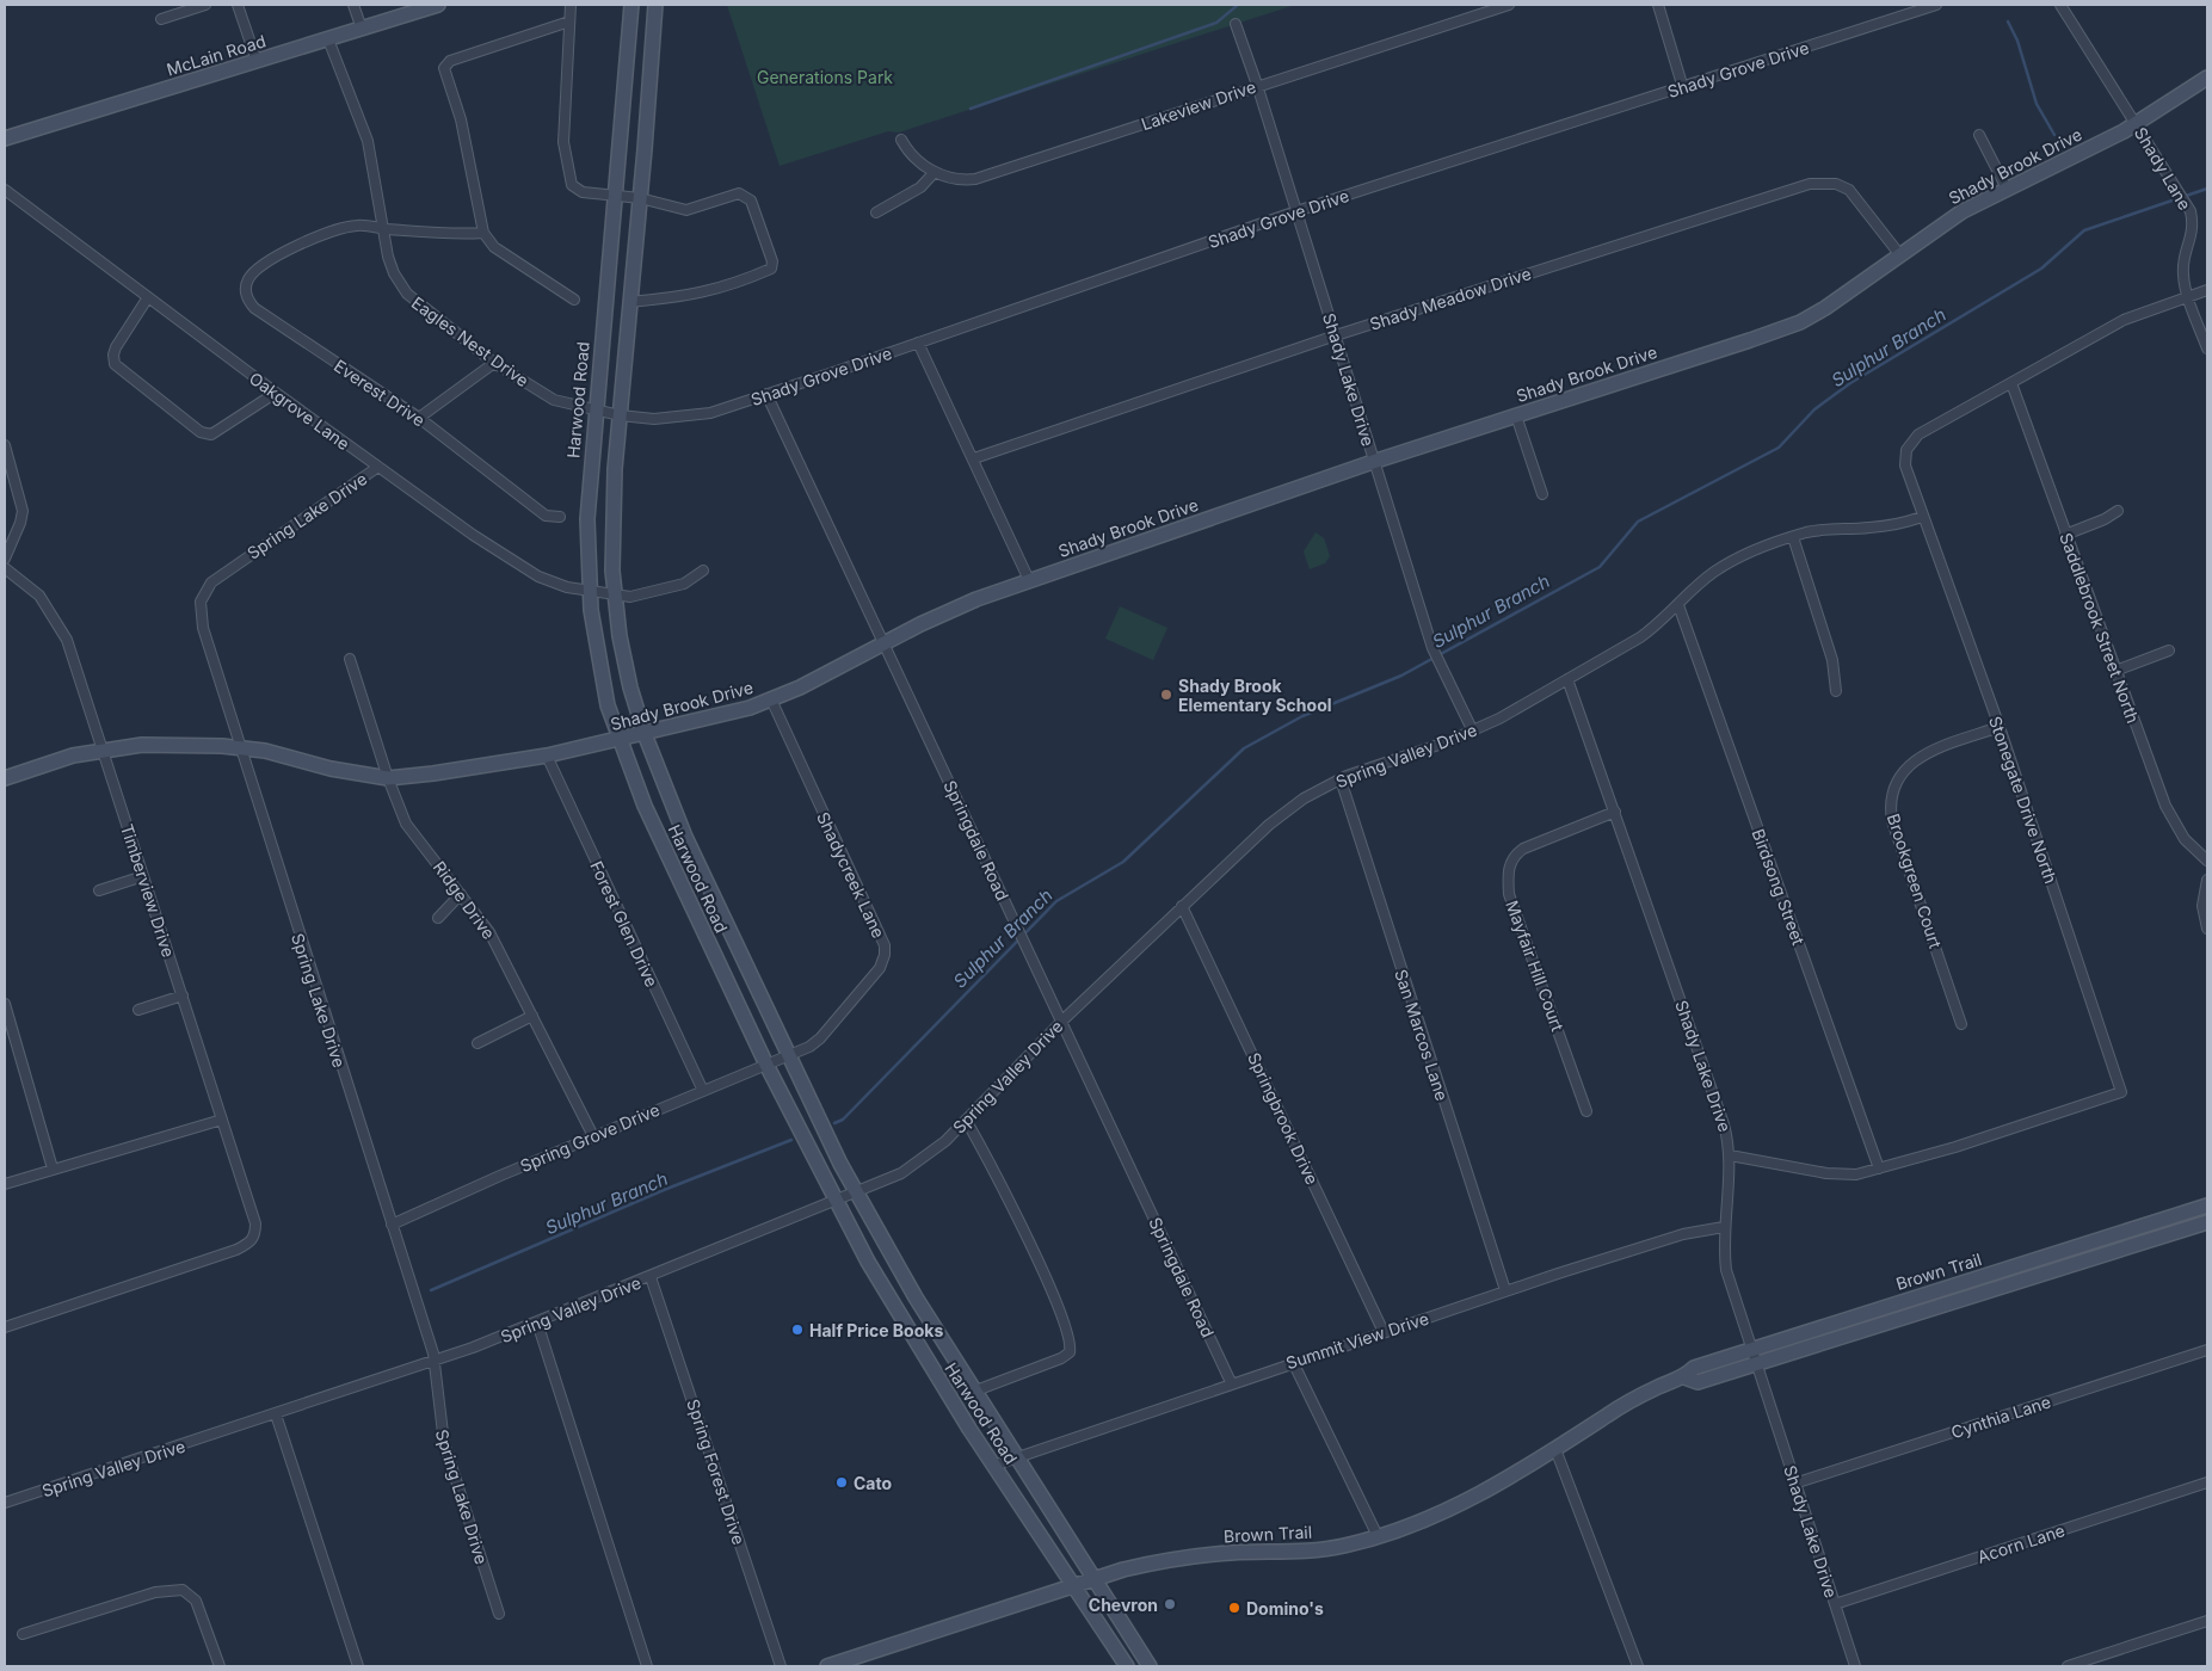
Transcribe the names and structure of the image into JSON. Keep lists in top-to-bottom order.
{
  "streets": {
    "street": [
      "McLain Road",
      "Shady Grove Drive",
      "Lakeview Drive",
      "Shady Brook Drive",
      "Shady Lane",
      "Shady Meadow Drive",
      "Eagles Nest Drive",
      "Shady Lake Drive",
      "Everest Drive",
      "Harwood Road",
      "Oakgrove Lane",
      "Spring Lake Drive",
      "Saddlebrook Street North",
      "Spring Valley Drive",
      "Stonegate Drive North",
      "Springdale Road",
      "Shadycreek Lane",
      "Brookgreen Court",
      "Birdsong Street",
      "Timberview Drive",
      "Ridge Drive",
      "Forest Glen Drive",
      "Mayfair Hill Court",
      "San Marcos Lane",
      "Springbrook Drive",
      "Spring Grove Drive",
      "Brown Trail",
      "Summit View Drive",
      "Cynthia Lane",
      "Spring Forest Drive",
      "Acorn Lane"
    ]
  },
  "crossings": [
    ["McLain Road", "Eagles Nest Drive"],
    ["Shady Grove Drive", "Eagles Nest Drive"],
    ["Shady Grove Drive", "Shady Lake Drive"],
    ["Shady Grove Drive", "Harwood Road"],
    ["Shady Grove Drive", "Springdale Road"],
    ["Lakeview Drive", "Shady Lake Drive"],
    ["Shady Brook Drive", "Shady Lane"],
    ["Shady Brook Drive", "Shady Meadow Drive"],
    ["Shady Brook Drive", "Shady Lake Drive"],
    ["Shady Brook Drive", "Harwood Road"],
    ["Shady Brook Drive", "Spring Lake Drive"],
    ["Shady Brook Drive", "Springdale Road"],
    ["Shady Brook Drive", "Shadycreek Lane"],
    ["Shady Brook Drive", "Timberview Drive"],
    ["Shady Brook Drive", "Ridge Drive"],
    ["Shady Brook Drive", "Forest Glen Drive"],
    ["Shady Lane", "Stonegate Drive North"],
    ["Shady Meadow Drive", "Shady Lake Drive"],
    ["Eagles Nest Drive", "Everest Drive"],
    ["Eagles Nest Drive", "Harwood Road"],
    ["Shady Lake Drive", "Spring Valley Drive"],
    ["Shady Lake Drive", "Stonegate Drive North"],
    ["Shady Lake Drive", "Mayfair Hill Court"],
    ["Shady Lake Drive", "Brown Trail"],
    ["Shady Lake Drive", "Summit View Drive"],
    ["Shady Lake Drive", "Cynthia Lane"],
    ["Shady Lake Drive", "Acorn Lane"],
    ["Harwood Road", "Oakgrove Lane"],
    ["Harwood Road", "Spring Valley Drive"],
    ["Harwood Road", "Shadycreek Lane"],
    ["Harwood Road", "Spring Grove Drive"],
    ["Harwood Road", "Brown Trail"],
    ["Harwood Road", "Summit View Drive"],
    ["Oakgrove Lane", "Spring Lake Drive"],
    ["Spring Lake Drive", "Spring Valley Drive"],
    ["Spring Lake Drive", "Spring Grove Drive"],
    ["Saddlebrook Street North", "Stonegate Drive North"],
    ["Spring Valley Drive", "Stonegate Drive North"],
    ["Spring Valley Drive", "Springdale Road"],
    ["Spring Valley Drive", "Birdsong Street"],
    ["Spring Valley Drive", "San Marcos Lane"],
    ["Spring Valley Drive", "Springbrook Drive"],
    ["Spring Valley Drive", "Spring Forest Drive"],
    ["Stonegate Drive North", "Brookgreen Court"],
    ["Stonegate Drive North", "Birdsong Street"],
    ["Springdale Road", "Summit View Drive"],
    ["Shadycreek Lane", "Spring Grove Drive"],
    ["Ridge Drive", "Spring Grove Drive"],
    ["Forest Glen Drive", "Spring Grove Drive"],
    ["San Marcos Lane", "Summit View Drive"],
    ["Springbrook Drive", "Summit View Drive"]
  ],
  "water": ["Sulphur Branch"],
  "parks": ["Generations Park"],
  "places": [
    "Shady Brook Elementary School",
    "Half Price Books",
    "Cato",
    "Chevron",
    "Domino's"
  ]
}
